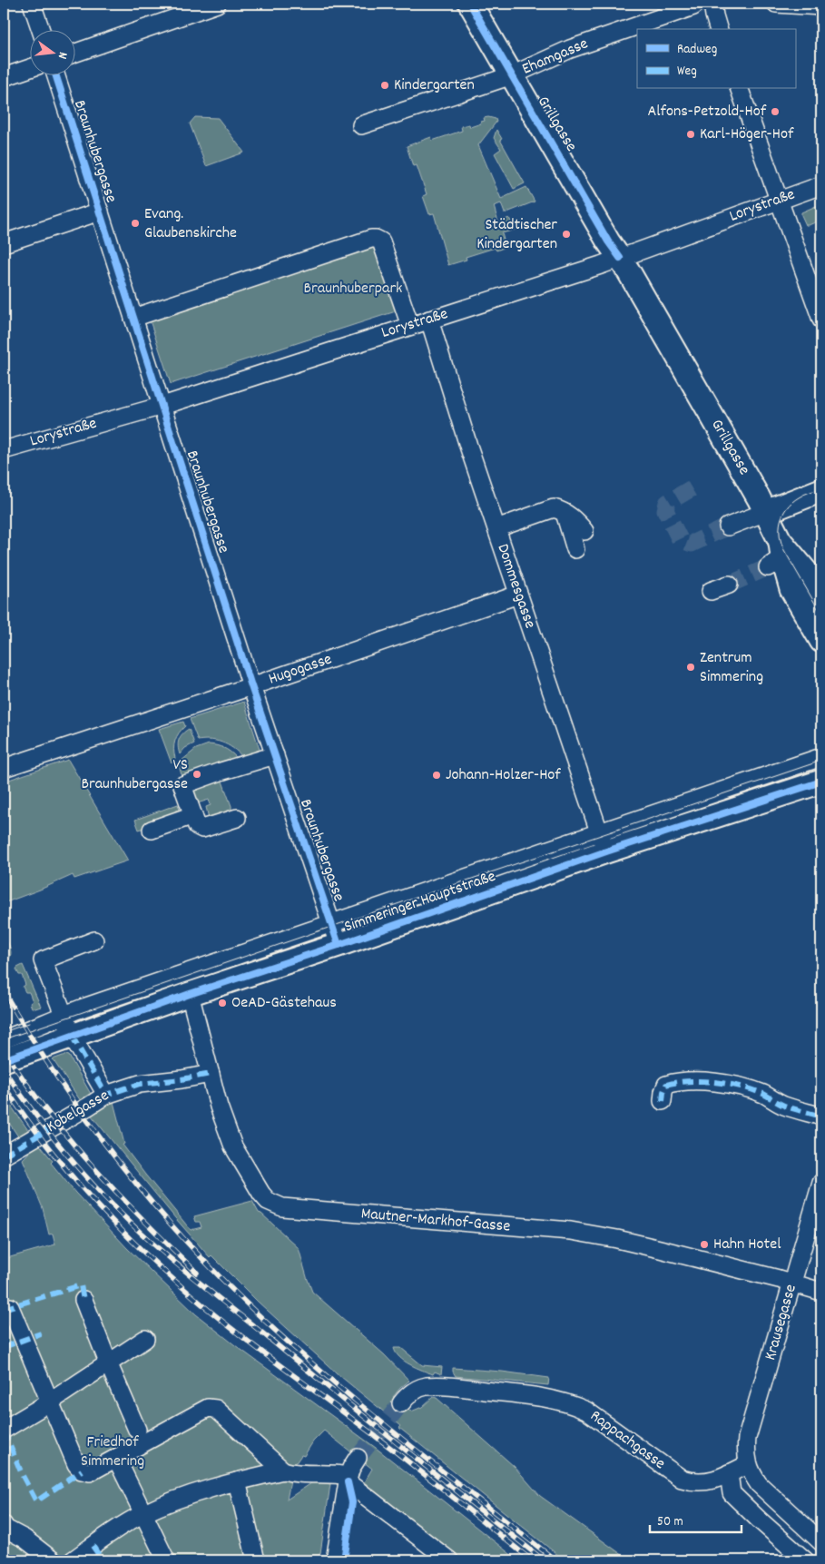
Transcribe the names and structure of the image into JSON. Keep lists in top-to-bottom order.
{
  "streets": {
    "main road": ["Grillgasse", "Simmeringer Hauptstraße"],
    "street": [
      "Ehamgasse",
      "Braunhubergasse",
      "Lorystraße",
      "Dommesgasse",
      "Hugogasse",
      "Kobelgasse",
      "Mautner-Markhof-Gasse",
      "Krausegasse",
      "Rappachgasse"
    ]
  },
  "crossings": [
    ["Ehamgasse", "Grillgasse"],
    ["Grillgasse", "Lorystraße"],
    ["Braunhubergasse", "Lorystraße"],
    ["Braunhubergasse", "Hugogasse"],
    ["Braunhubergasse", "Simmeringer Hauptstraße"],
    ["Lorystraße", "Dommesgasse"],
    ["Dommesgasse", "Hugogasse"],
    ["Dommesgasse", "Simmeringer Hauptstraße"],
    ["Simmeringer Hauptstraße", "Mautner-Markhof-Gasse"],
    ["Kobelgasse", "Mautner-Markhof-Gasse"],
    ["Mautner-Markhof-Gasse", "Krausegasse"],
    ["Krausegasse", "Rappachgasse"]
  ],
  "parks": ["Braunhuberpark", "Friedhof Simmering"],
  "places": [
    "Kindergarten",
    "Alfons-Petzold-Hof",
    "Karl-Höger-Hof",
    "Evang. Glaubenskirche",
    "Städtischer Kindergarten",
    "Zentrum Simmering",
    "VS Braunhubergasse",
    "Johann-Holzer-Hof",
    "OeAD-Gästehaus",
    "Hahn Hotel"
  ],
  "legend": ["Radweg", "Weg"],
  "scale_bar": "50 m",
  "north": "right"
}
